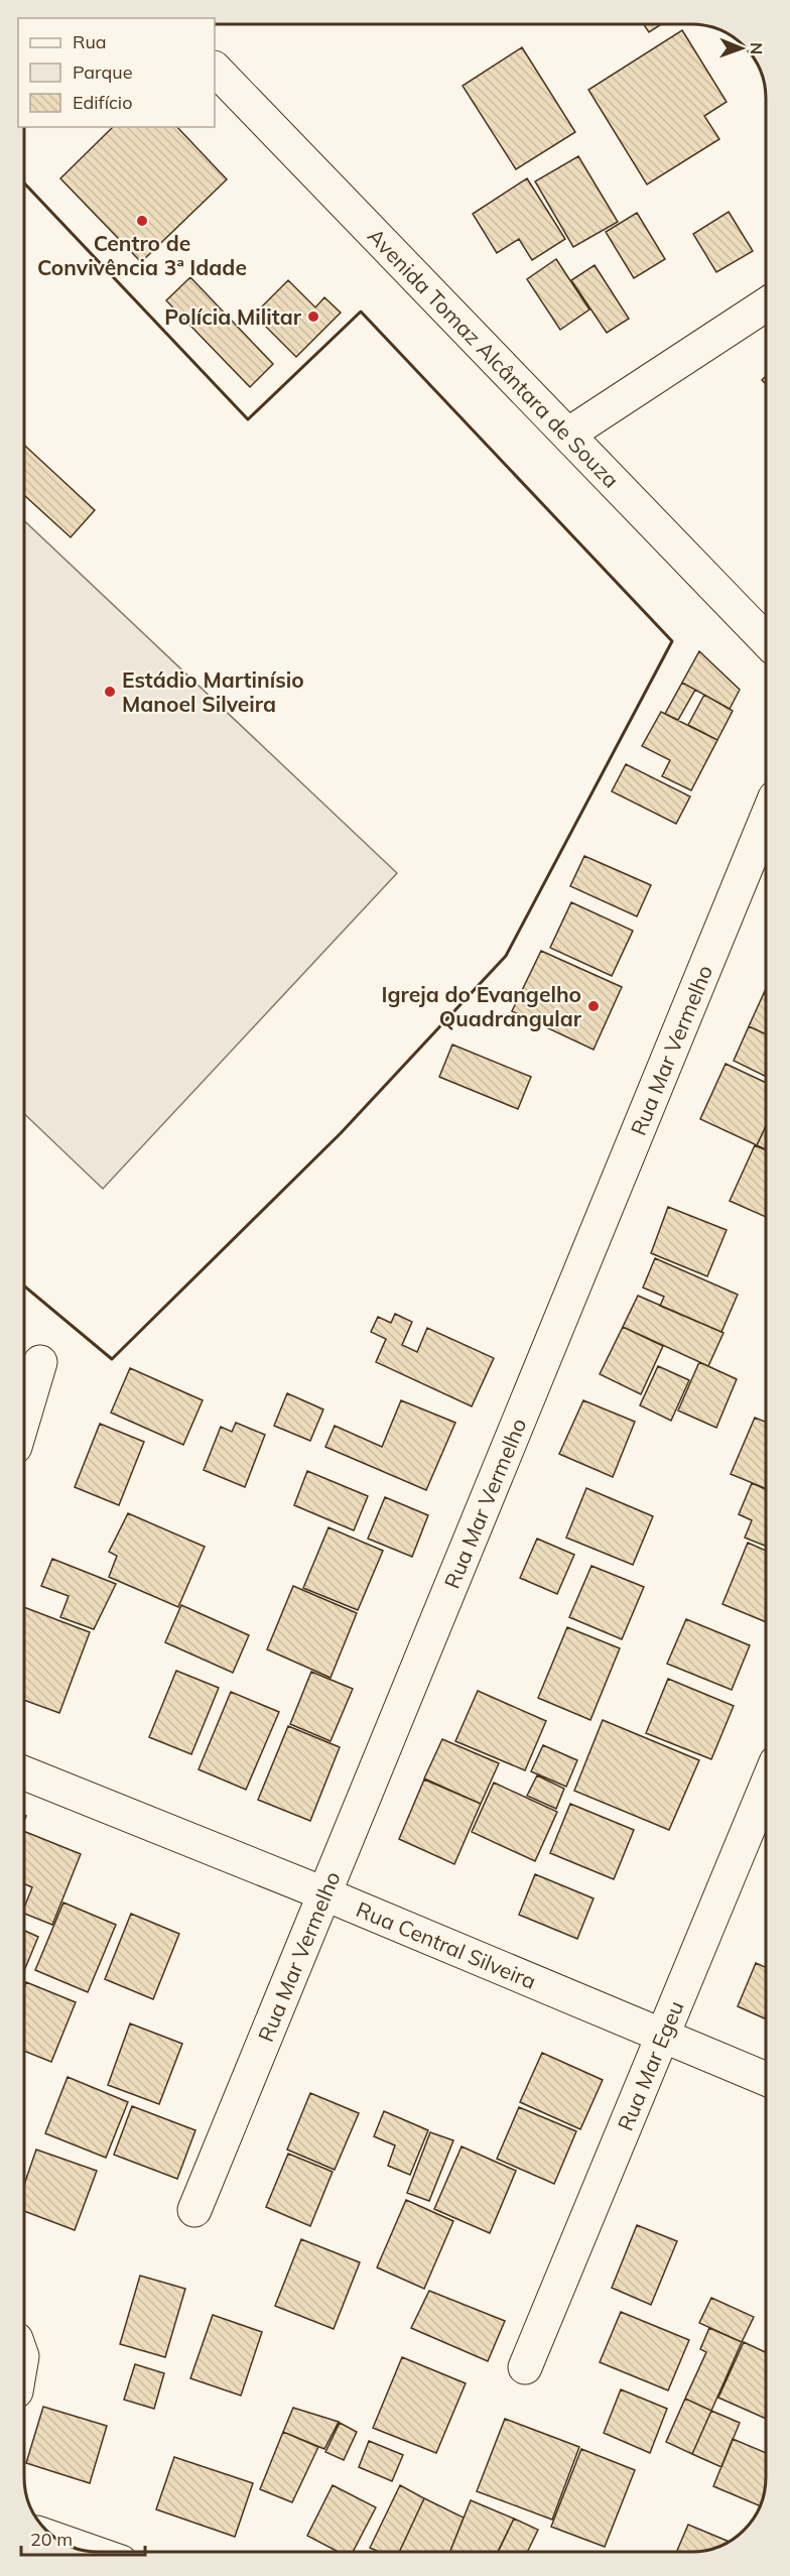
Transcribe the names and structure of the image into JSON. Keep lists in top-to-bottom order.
{
  "streets": {
    "street": [
      "Avenida Tomaz Alcântara de Souza",
      "Rua Mar Vermelho",
      "Rua Central Silveira",
      "Rua Mar Egeu"
    ]
  },
  "crossings": [
    ["Rua Mar Vermelho", "Rua Central Silveira"],
    ["Rua Central Silveira", "Rua Mar Egeu"]
  ],
  "places": [
    "Centro de Convivência 3ª Idade",
    "Polícia Militar",
    "Estádio Martinísio Manoel Silveira",
    "Igreja do Evangelho Quadrangular"
  ],
  "legend": ["Rua", "Parque", "Edifício"],
  "scale_bar": "20 m",
  "north": "right"
}
